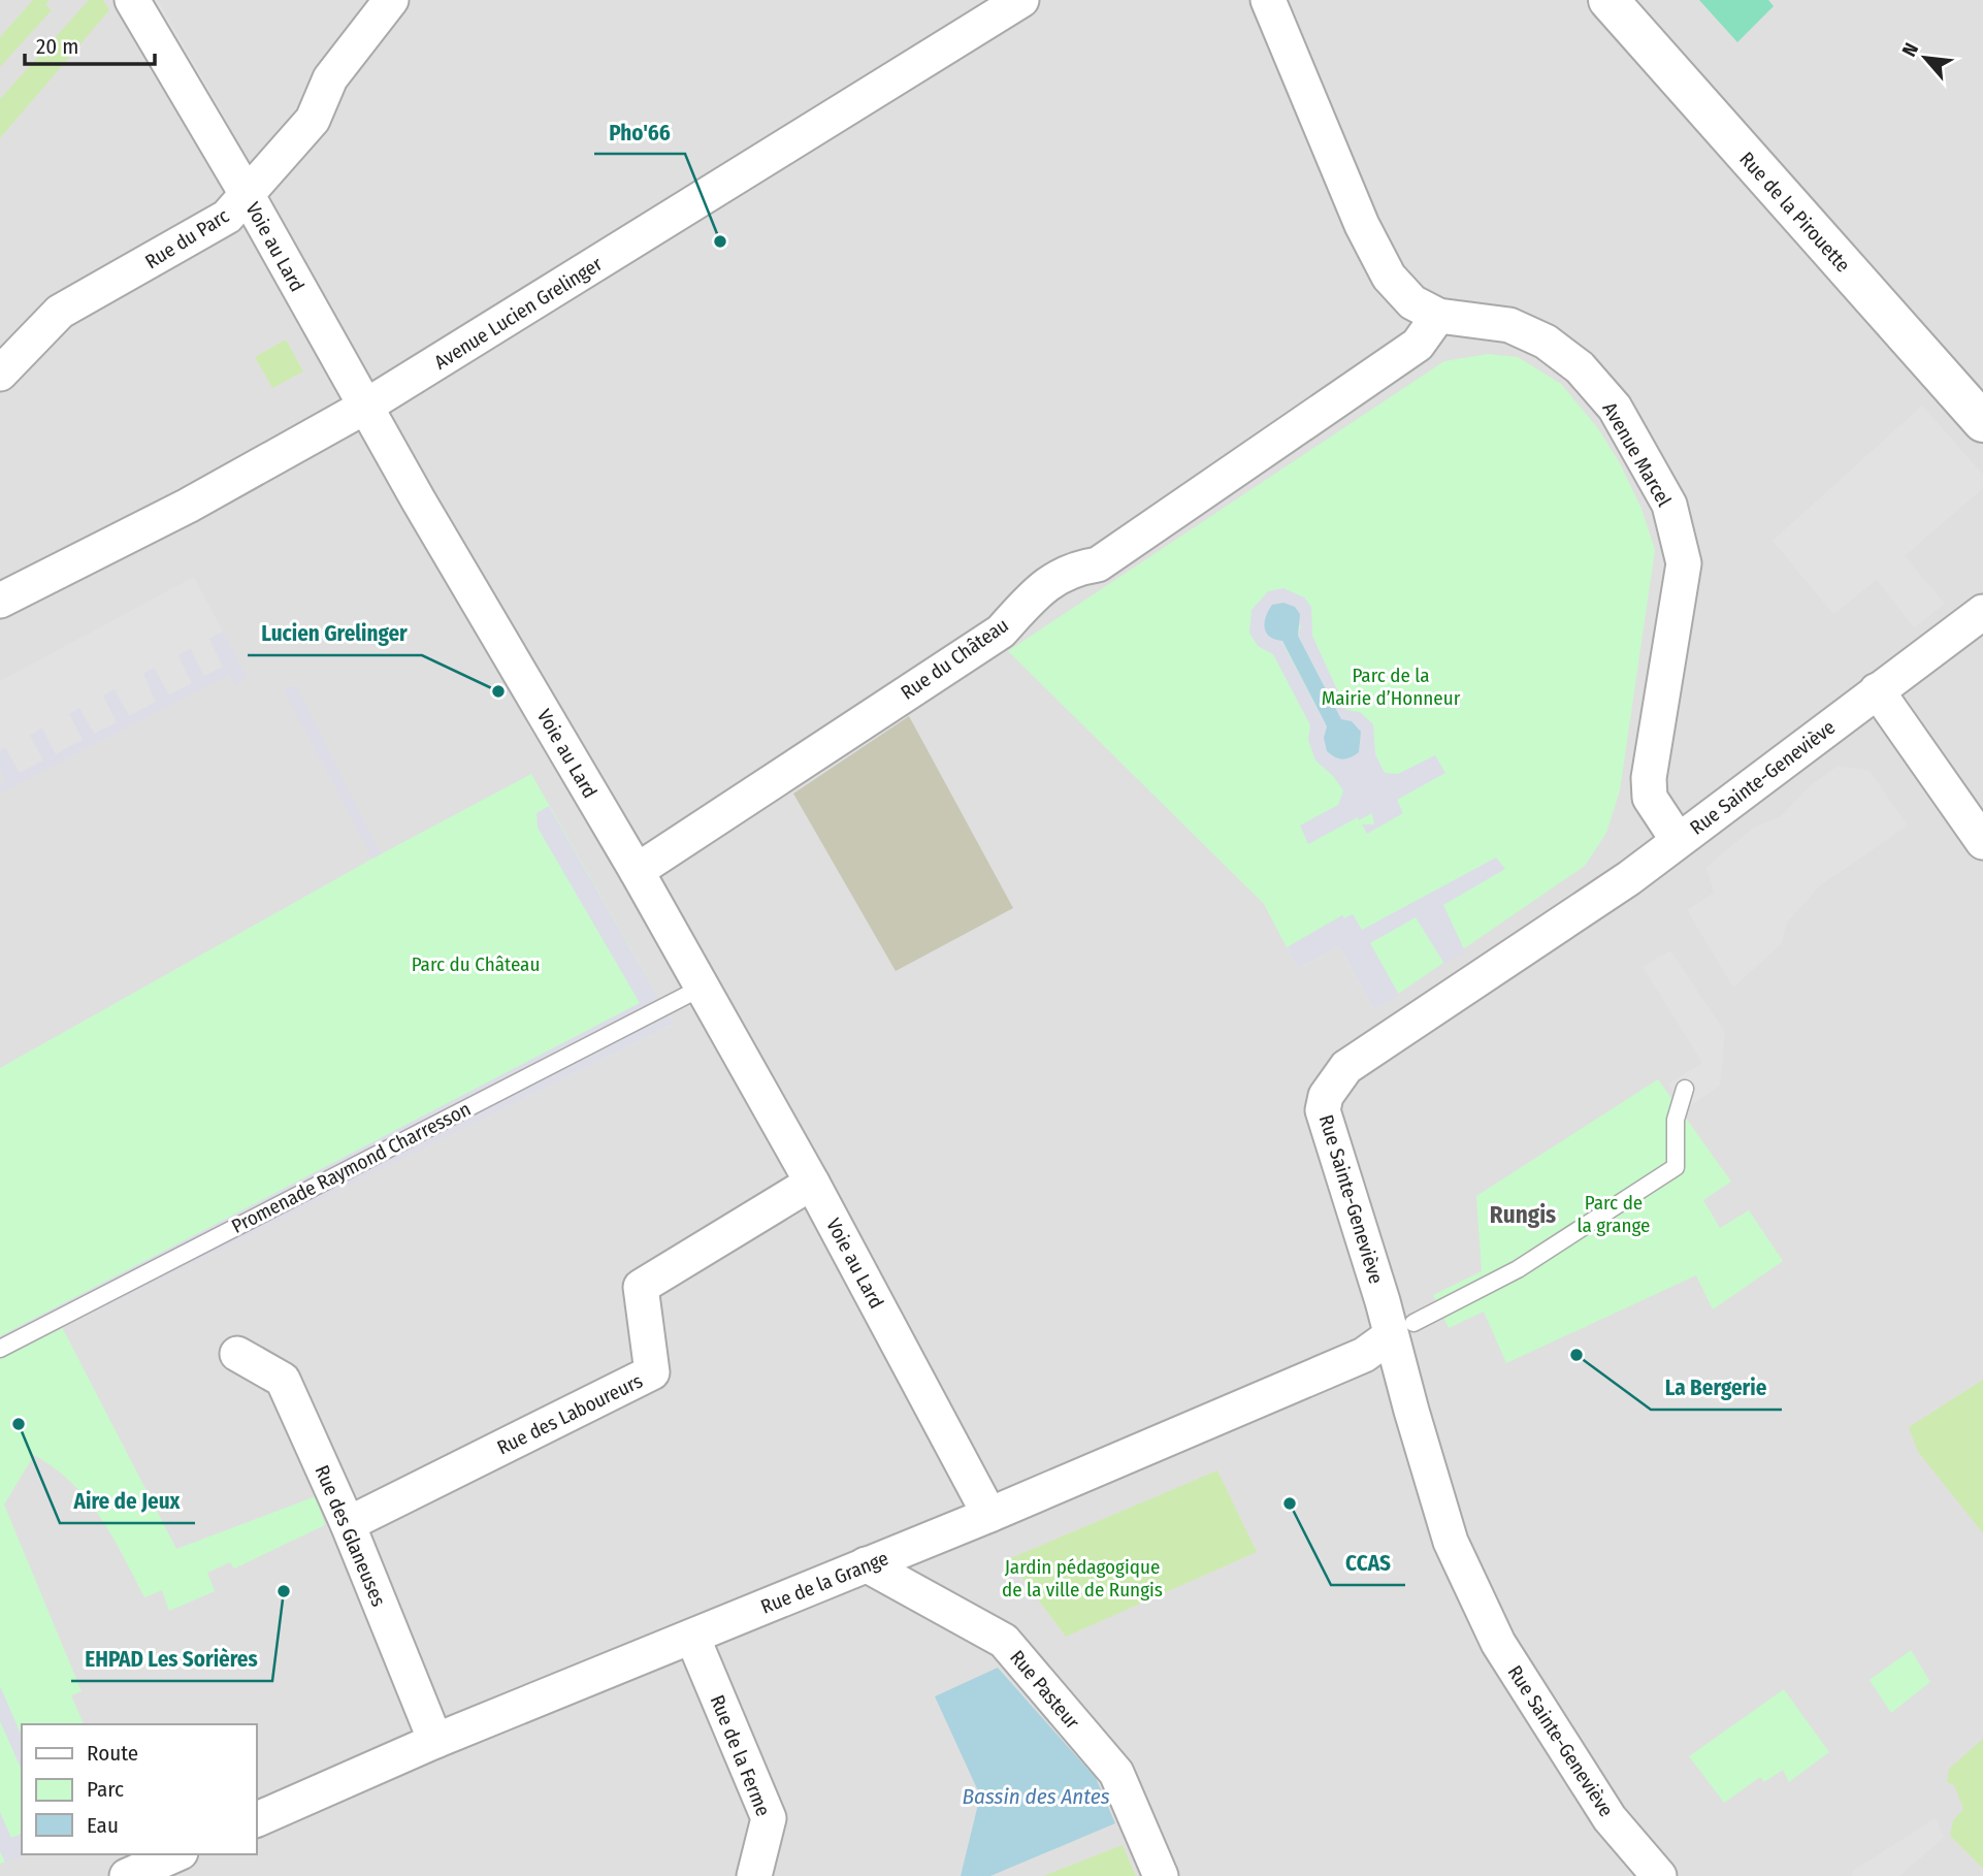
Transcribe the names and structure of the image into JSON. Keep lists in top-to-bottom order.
{
  "streets": {
    "street": [
      "Rue de la Pirouette",
      "Rue du Parc",
      "Voie au Lard",
      "Avenue Lucien Grelinger",
      "Avenue Marcel",
      "Rue du Château",
      "Rue Sainte-Geneviève",
      "Rue des Laboureurs",
      "Rue des Glaneuses",
      "Rue de la Grange",
      "Rue Pasteur",
      "Rue de la Ferme"
    ],
    "lane": ["Promenade Raymond Charresson"]
  },
  "crossings": [
    ["Rue du Parc", "Voie au Lard"],
    ["Voie au Lard", "Avenue Lucien Grelinger"],
    ["Voie au Lard", "Rue du Château"],
    ["Voie au Lard", "Promenade Raymond Charresson"],
    ["Voie au Lard", "Rue des Laboureurs"],
    ["Voie au Lard", "Rue de la Grange"],
    ["Avenue Marcel", "Rue du Château"],
    ["Avenue Marcel", "Rue Sainte-Geneviève"],
    ["Rue Sainte-Geneviève", "Rue de la Grange"],
    ["Rue des Laboureurs", "Rue des Glaneuses"],
    ["Rue des Glaneuses", "Rue de la Grange"],
    ["Rue de la Grange", "Rue Pasteur"],
    ["Rue de la Grange", "Rue de la Ferme"]
  ],
  "districts": ["Rungis"],
  "water": ["Bassin des Antes"],
  "parks": [
    "Parc de la Mairie d’Honneur",
    "Parc du Château",
    "Parc de la grange",
    "Jardin pédagogique de la ville de Rungis"
  ],
  "places": [
    "Pho'66",
    "Lucien Grelinger",
    "La Bergerie",
    "Aire de Jeux",
    "CCAS",
    "EHPAD Les Sorières"
  ],
  "legend": ["Route", "Parc", "Eau"],
  "scale_bar": "20 m",
  "north": "top left"
}
